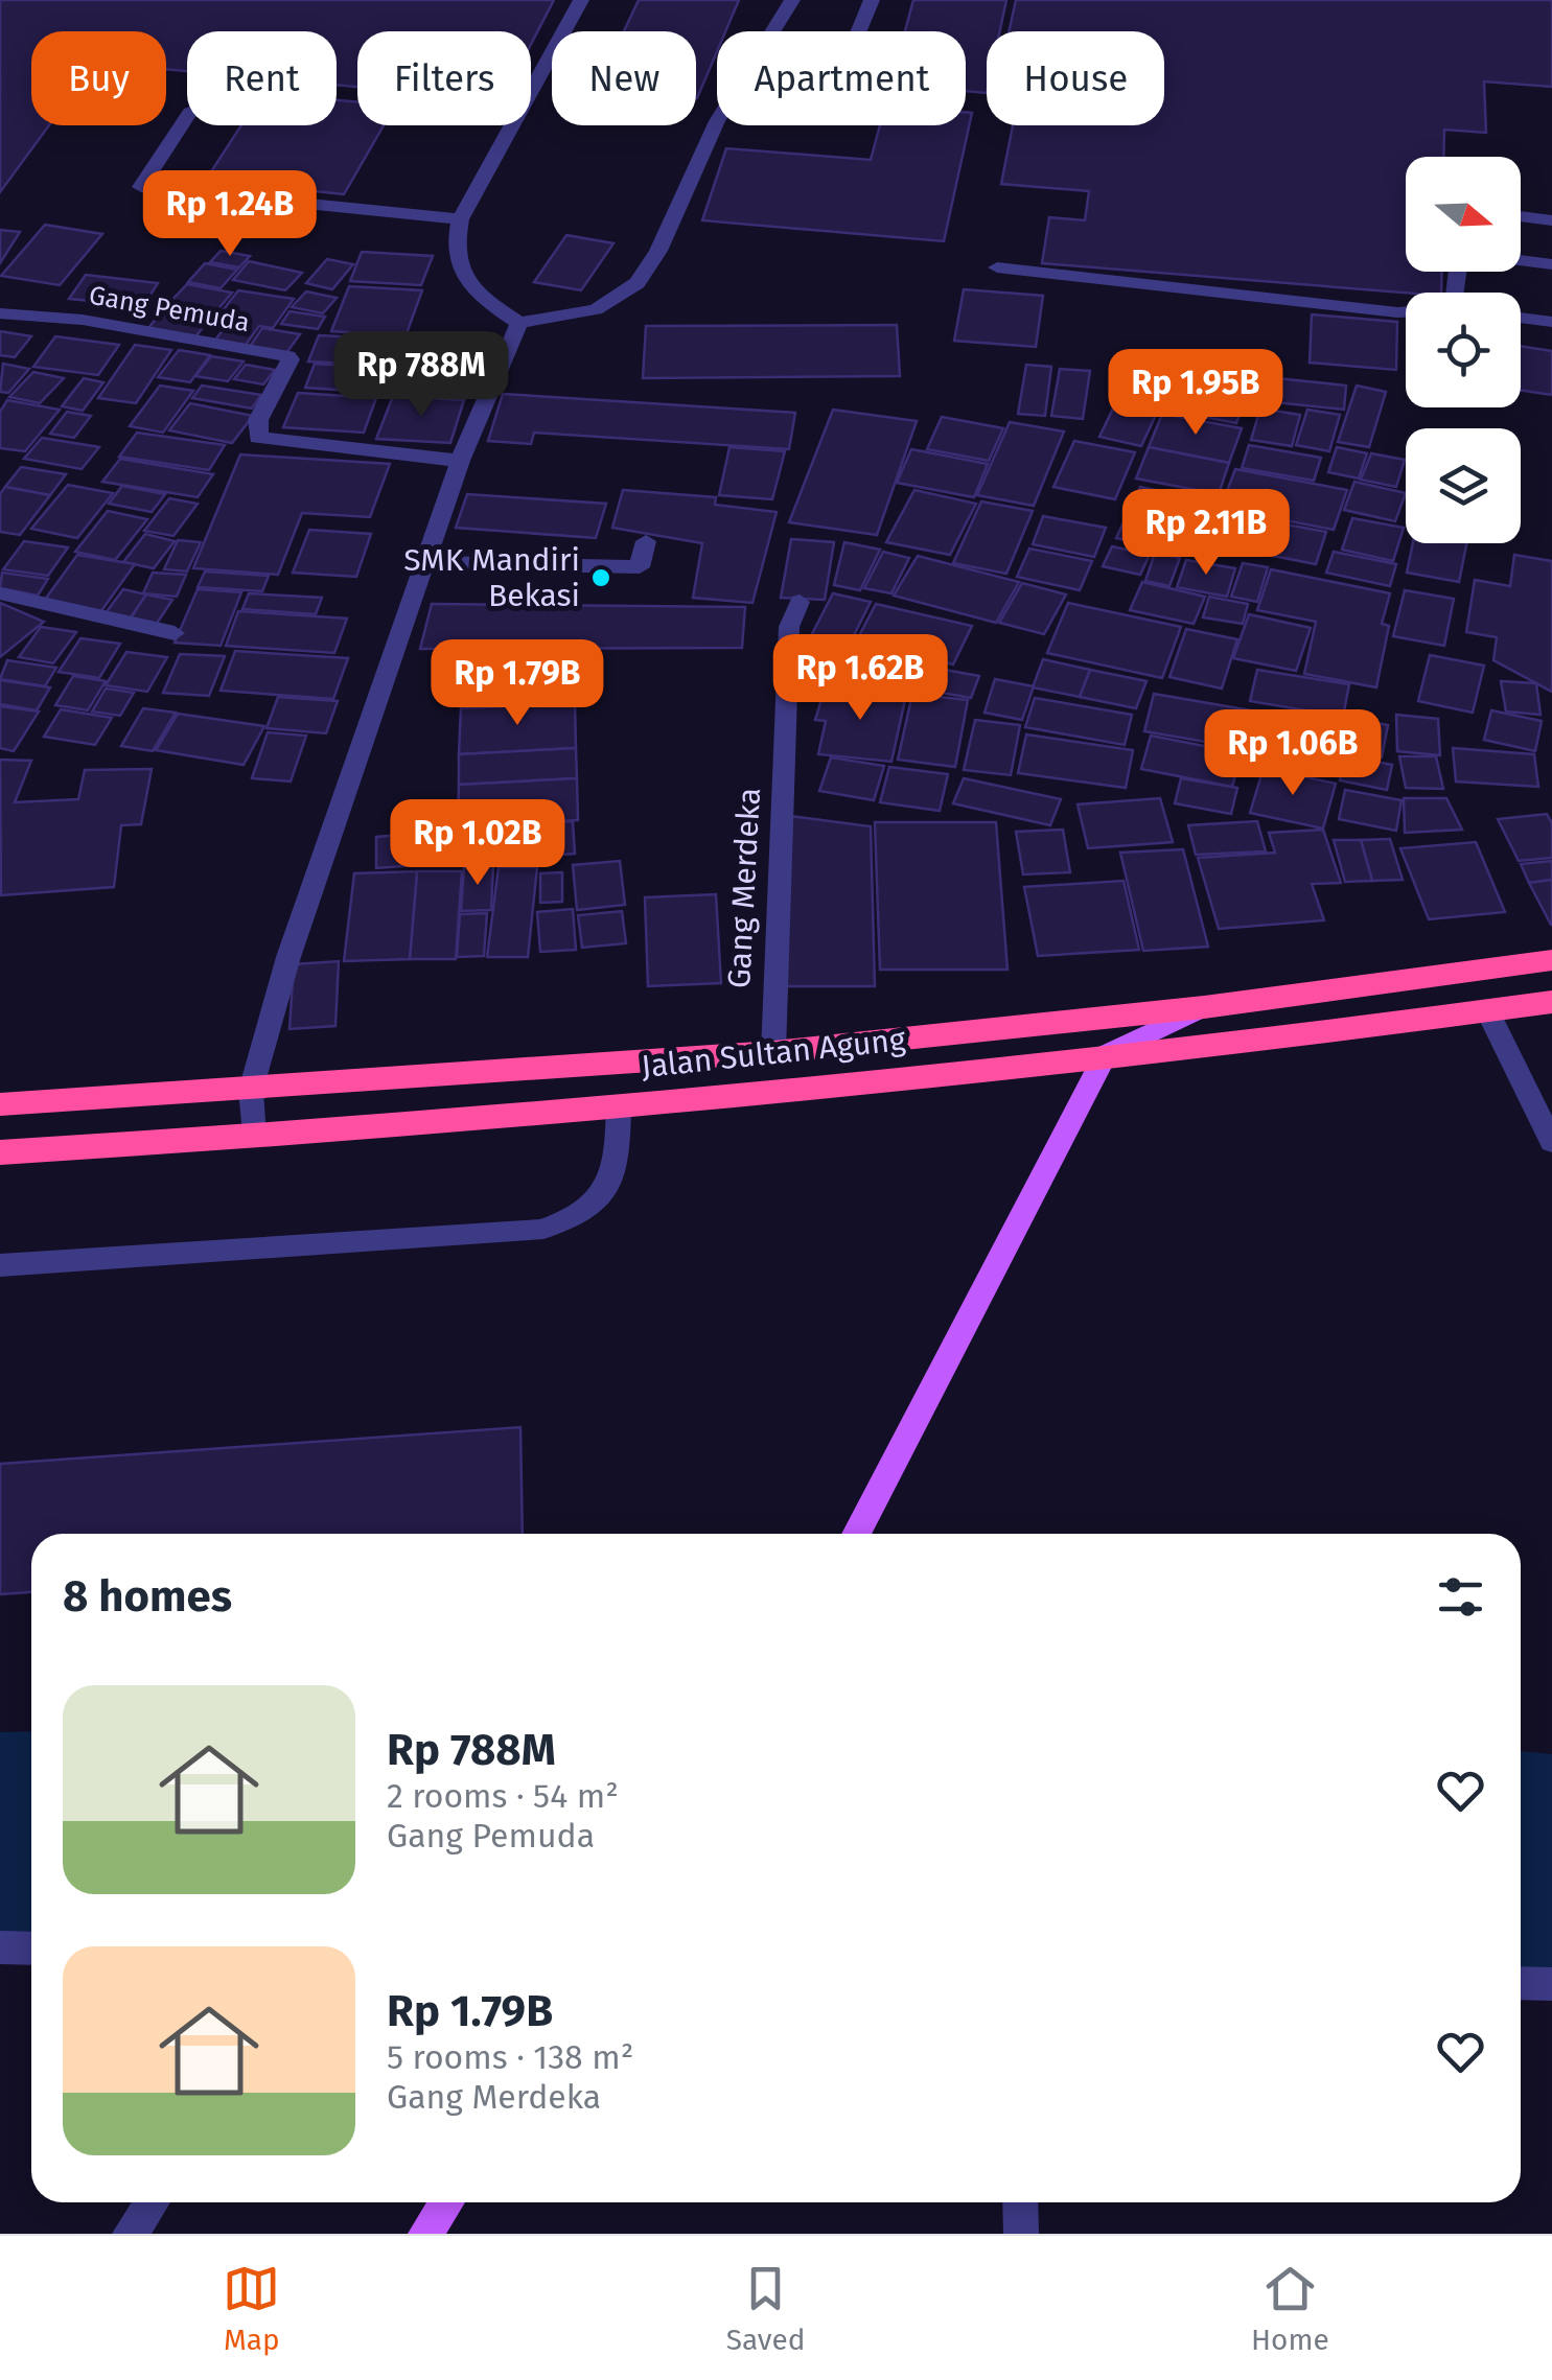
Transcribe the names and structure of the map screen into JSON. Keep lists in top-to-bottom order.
{
  "streets": {
    "highway": ["Jalan Sultan Agung"],
    "street": ["Gang Pemuda", "Gang Merdeka"]
  },
  "crossings": [
    ["Gang Merdeka", "Jalan Sultan Agung"]
  ],
  "places": ["SMK Mandiri Bekasi"],
  "north": "right",
  "page": {
    "chip": [
      "Buy",
      "Rent",
      "Filters",
      "New",
      "Apartment",
      "House"
    ],
    "price": [
      "Rp 1.24B",
      "Rp 788M",
      "Rp 1.95B",
      "Rp 2.11B",
      "Rp 1.62B",
      "Rp 1.79B",
      "Rp 1.06B",
      "Rp 1.02B"
    ],
    "heading": "8 homes",
    "list": [
      {
        "name": "Rp 788M",
        "note": "2 rooms · 54 m² · Gang Pemuda"
      },
      {
        "name": "Rp 1.79B",
        "note": "5 rooms · 138 m² · Gang Merdeka"
      }
    ],
    "tabs": ["Map", "Saved", "Home"]
  }
}
